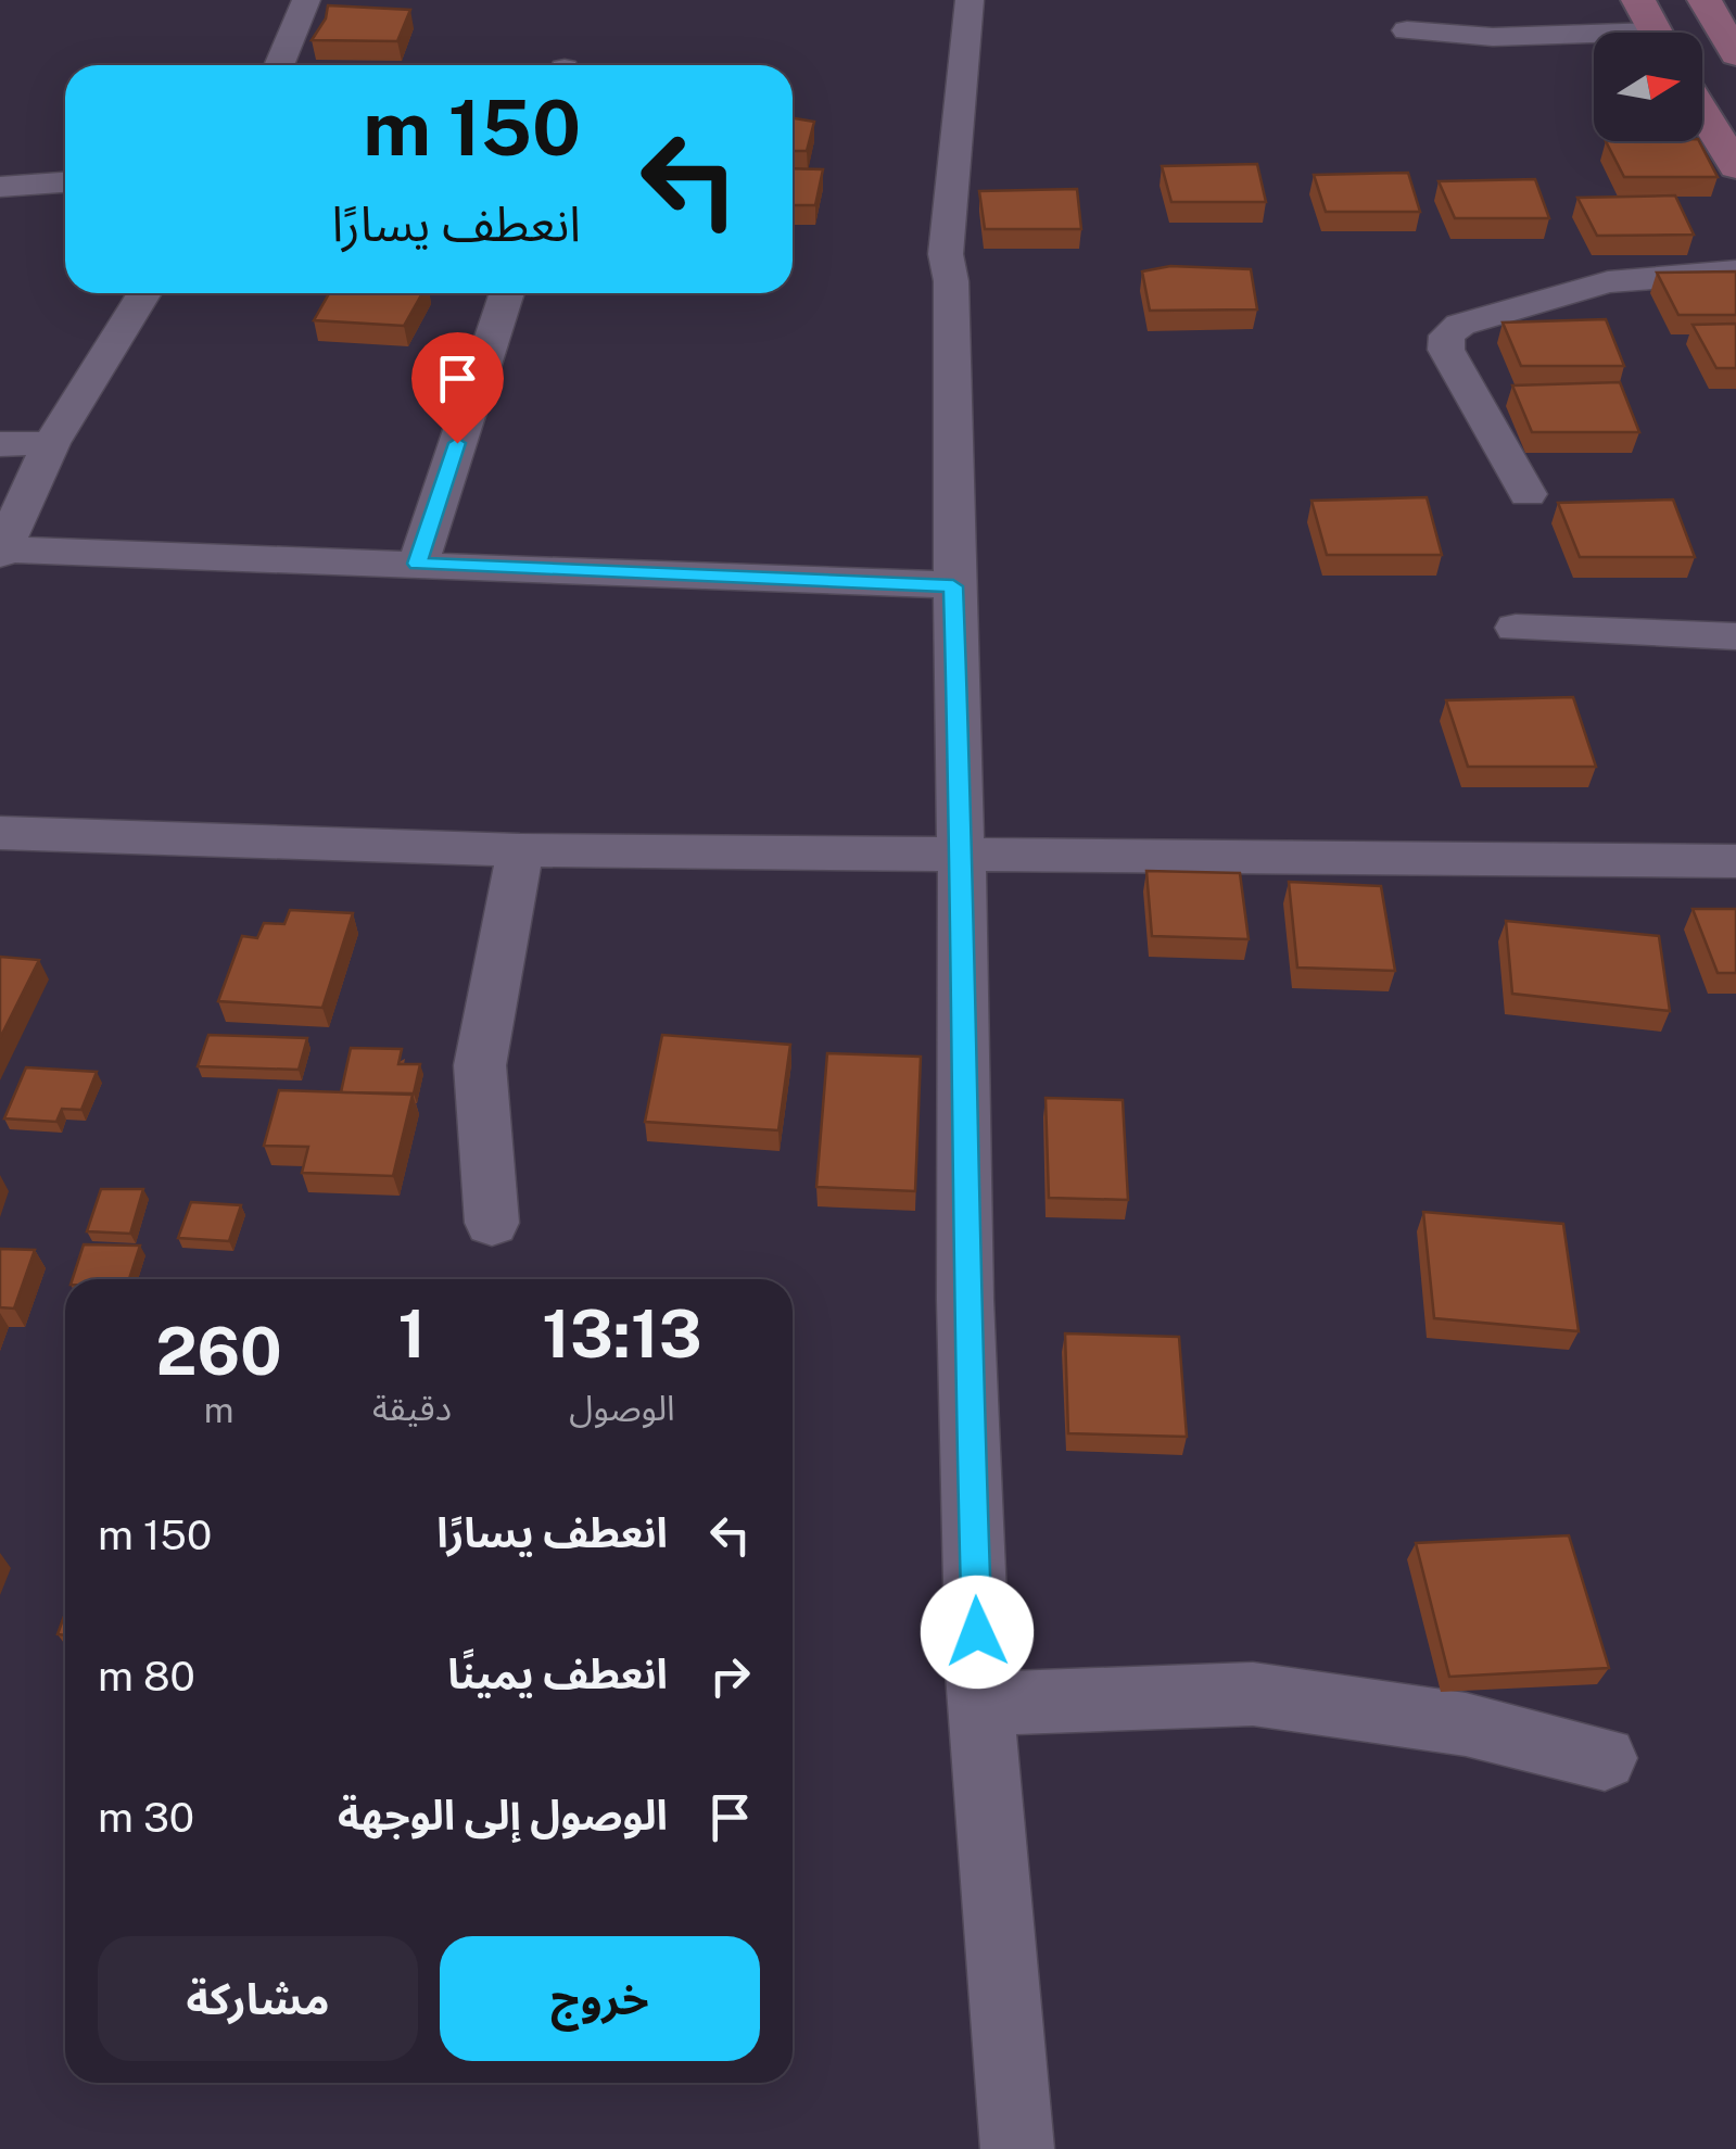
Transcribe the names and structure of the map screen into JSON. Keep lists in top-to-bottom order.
{
  "north": "right",
  "page": {
    "turn": ["150 m", "انعطف يسارًا"],
    "eta": [
      "13:13",
      "الوصول",
      "1",
      "دقيقة",
      "260",
      "m"
    ],
    "list": [
      {
        "name": "انعطف يسارًا",
        "value": "150 m"
      },
      {
        "name": "انعطف يمينًا",
        "value": "80 m"
      },
      {
        "name": "الوصول إلى الوجهة",
        "value": "30 m"
      }
    ],
    "buttons": ["خروج", "مشاركة"]
  }
}
